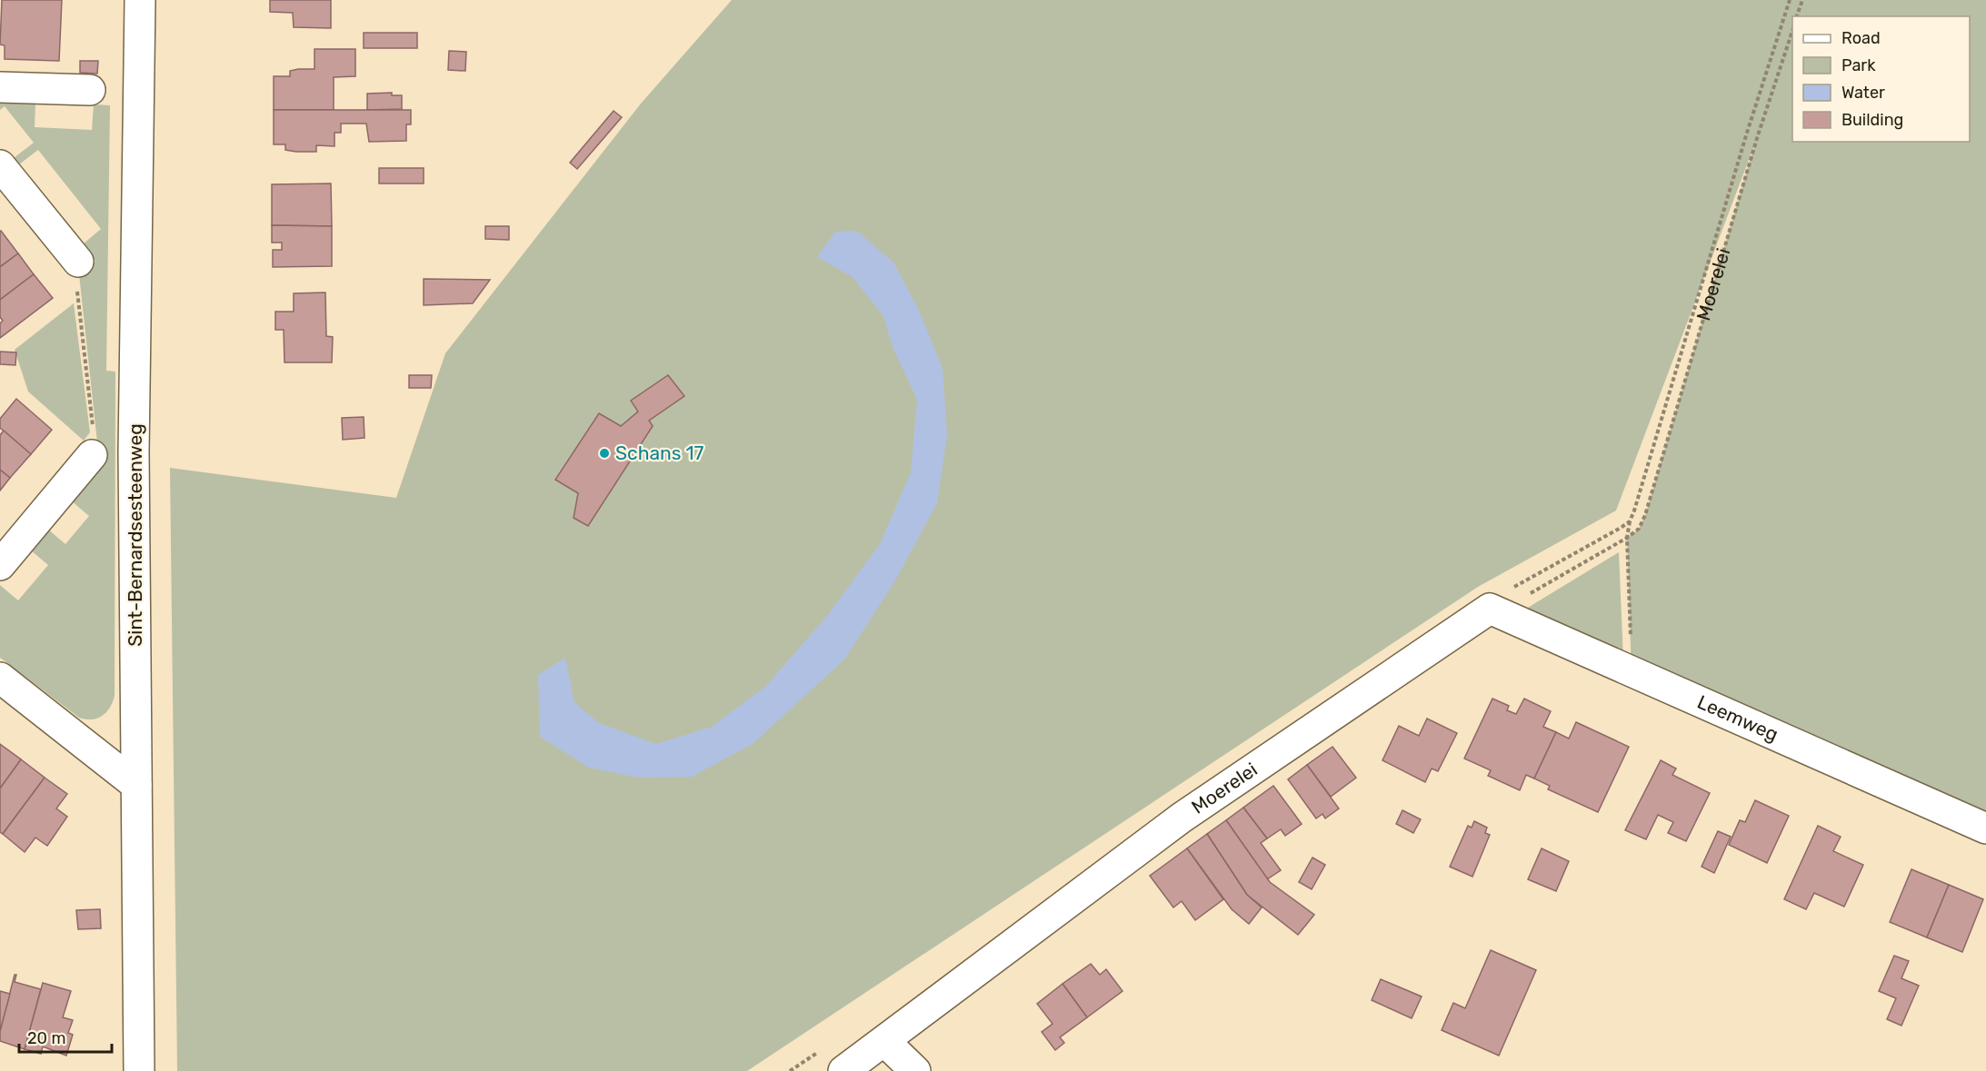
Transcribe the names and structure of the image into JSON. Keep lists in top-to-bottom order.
{
  "streets": {
    "street": ["Moerelei", "Sint-Bernardsesteenweg", "Leemweg"]
  },
  "crossings": [
    ["Moerelei", "Leemweg"]
  ],
  "places": ["Schans 17"],
  "legend": [
    "Road",
    "Park",
    "Water",
    "Building"
  ],
  "scale_bar": "20 m"
}
